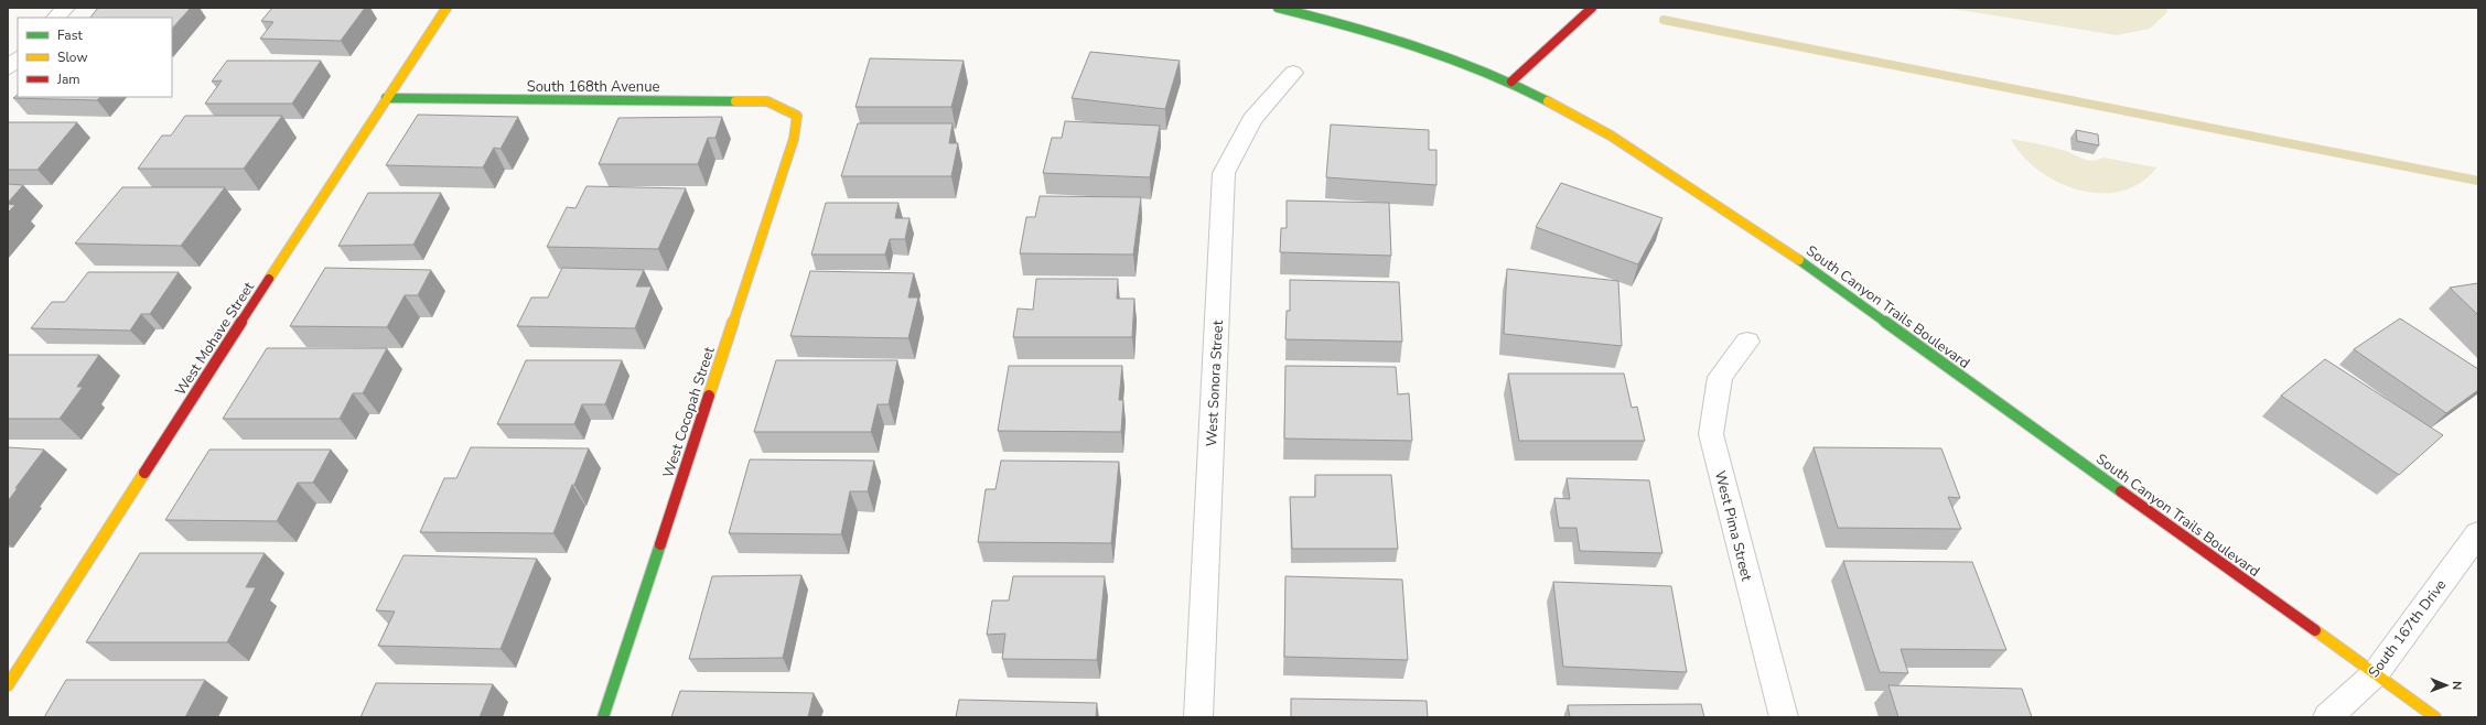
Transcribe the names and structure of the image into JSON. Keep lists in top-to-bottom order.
{
  "streets": {
    "street": [
      "South 168th Avenue",
      "South Canyon Trails Boulevard",
      "West Mohave Street",
      "West Sonora Street",
      "West Cocopah Street",
      "West Pima Street",
      "South 167th Drive"
    ]
  },
  "crossings": [
    ["South 168th Avenue", "West Mohave Street"],
    ["South 168th Avenue", "West Cocopah Street"],
    ["South Canyon Trails Boulevard", "South 167th Drive"]
  ],
  "legend": ["Fast", "Slow", "Jam"],
  "north": "right"
}
